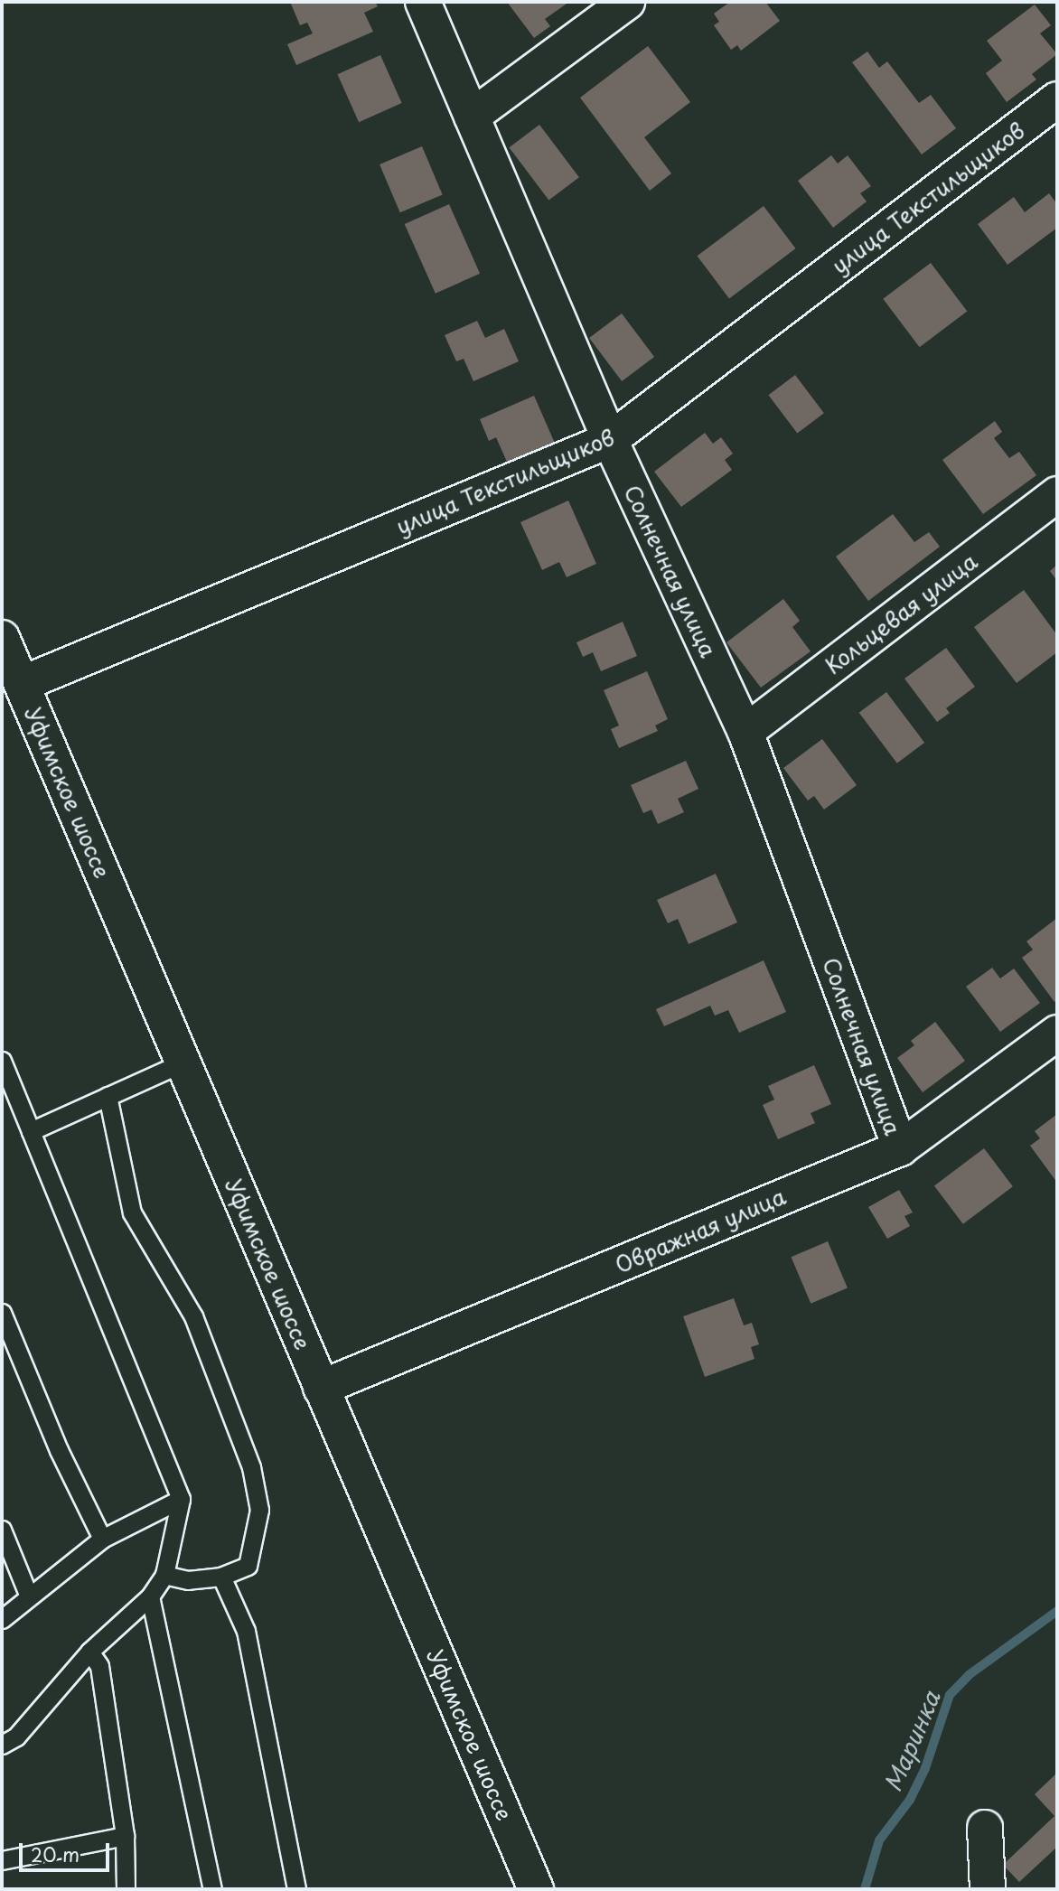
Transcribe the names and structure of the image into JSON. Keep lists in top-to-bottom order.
{
  "streets": {
    "street": [
      "улица Текстильщиков",
      "Солнечная улица",
      "Кольцевая улица",
      "Уфимское шоссе",
      "Овражная улица"
    ]
  },
  "crossings": [
    ["улица Текстильщиков", "Солнечная улица"],
    ["улица Текстильщиков", "Уфимское шоссе"],
    ["Солнечная улица", "Кольцевая улица"],
    ["Солнечная улица", "Овражная улица"],
    ["Уфимское шоссе", "Овражная улица"]
  ],
  "water": ["Маринка"],
  "scale_bar": "20 m"
}
